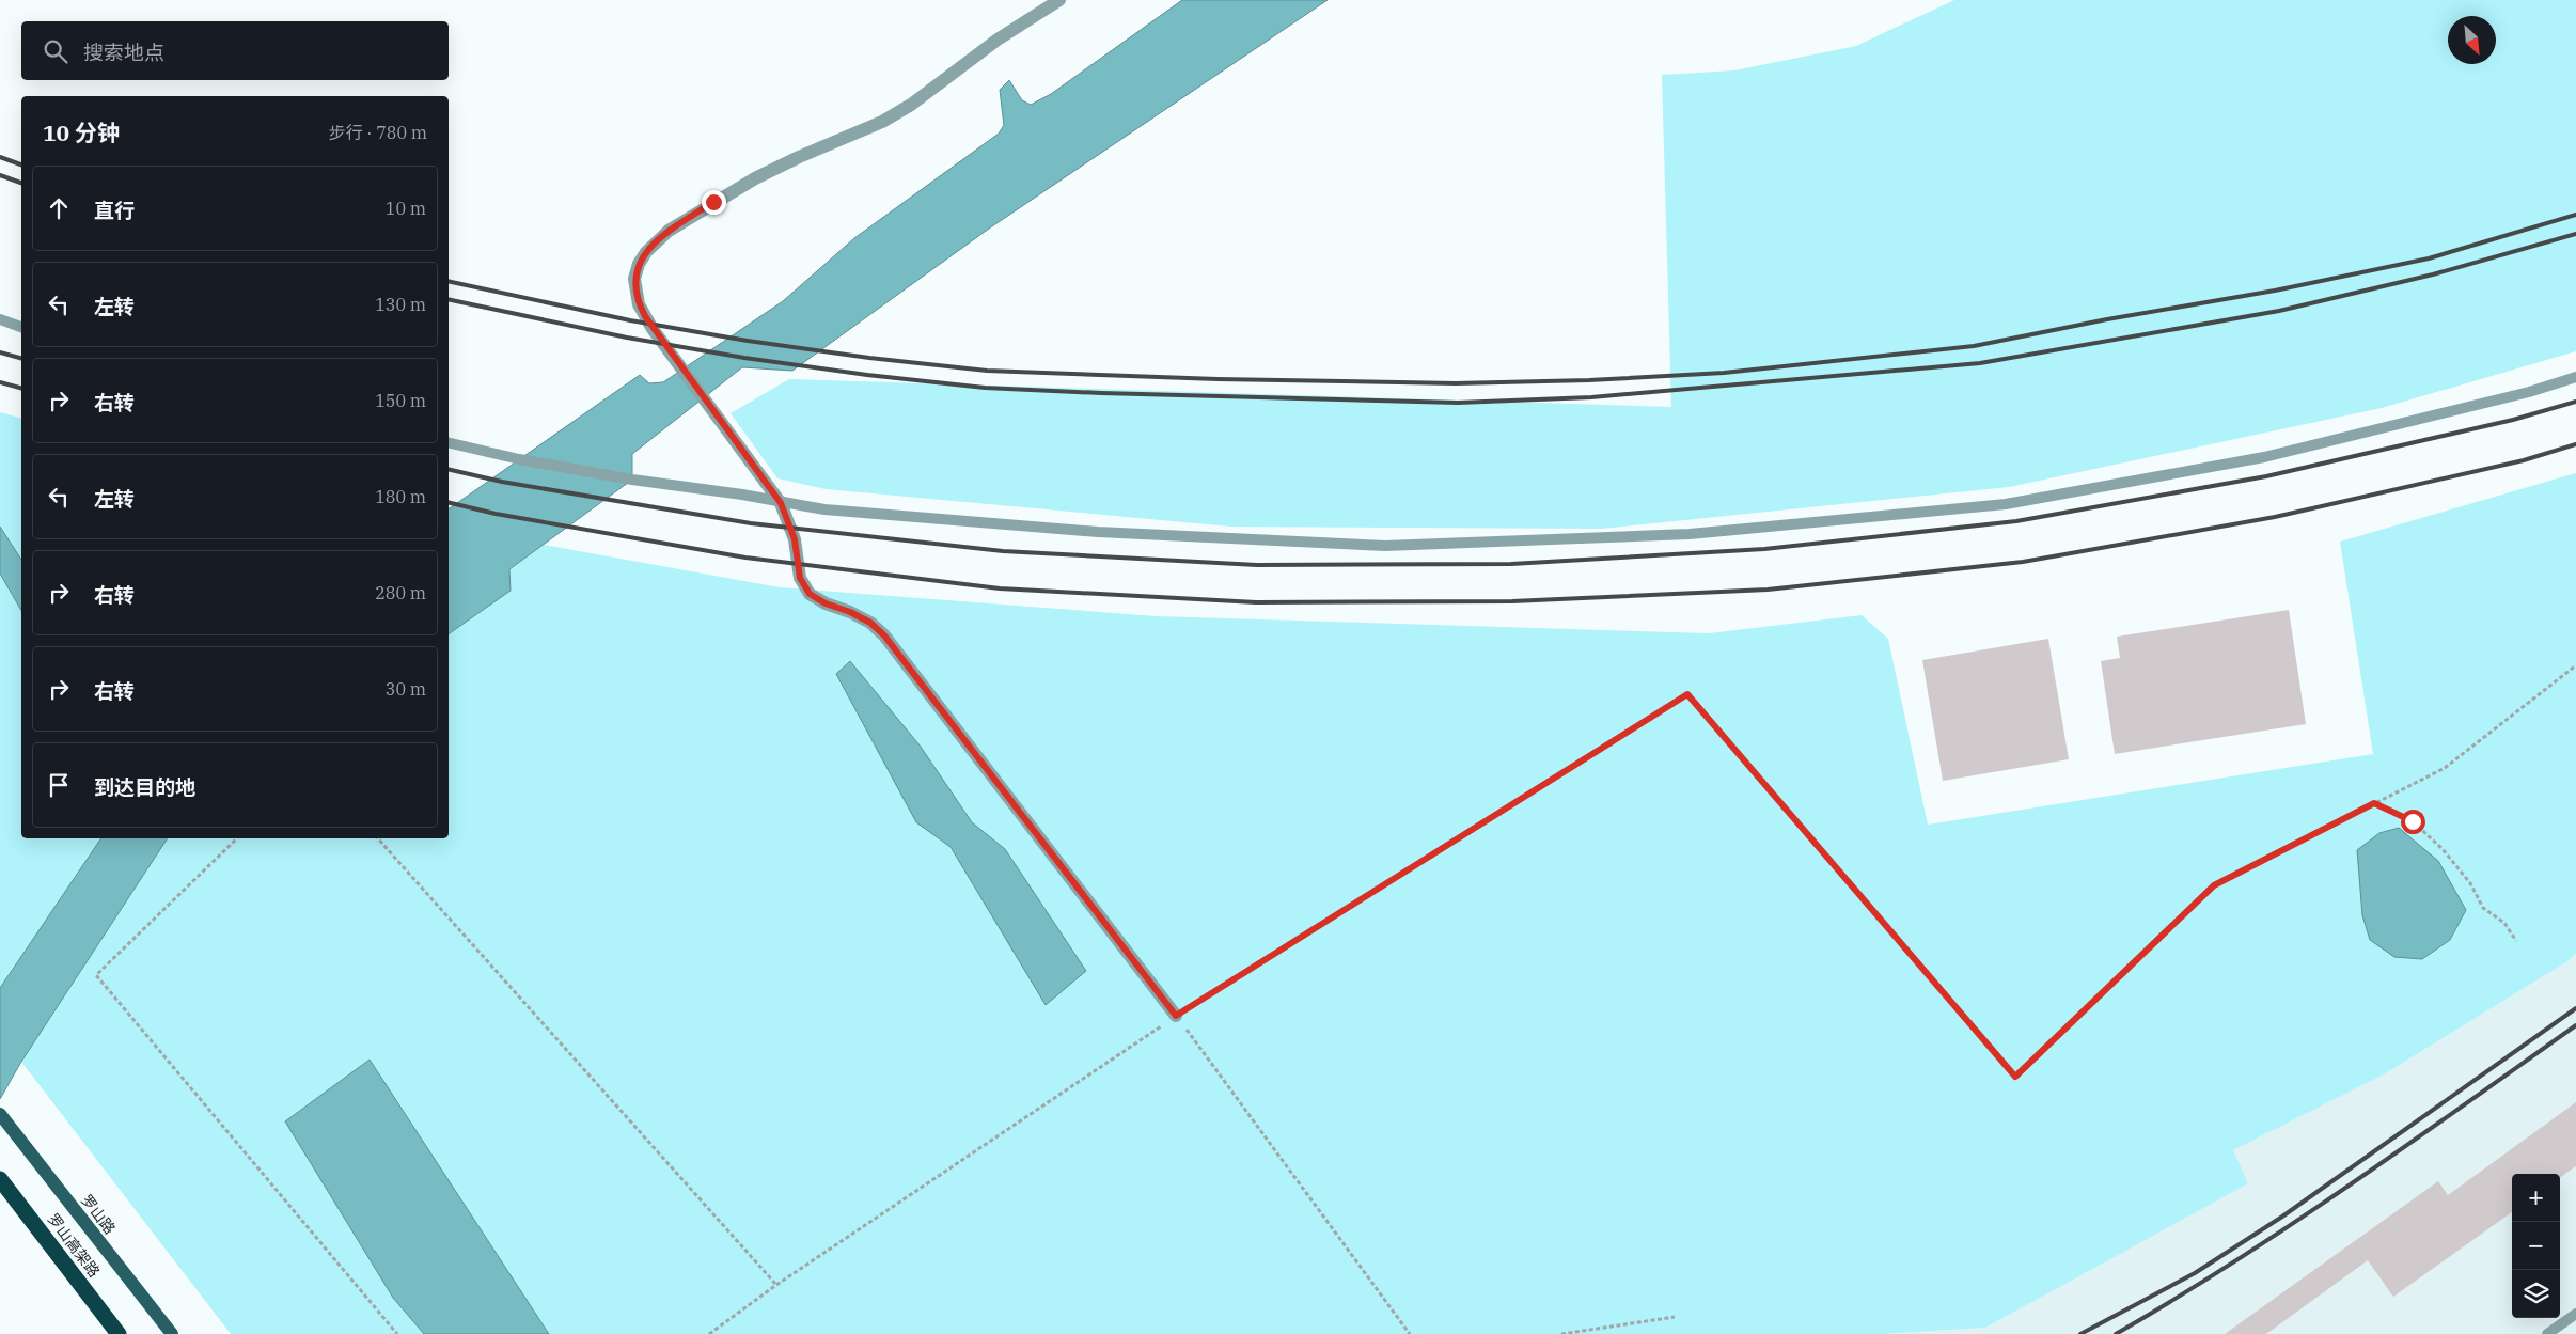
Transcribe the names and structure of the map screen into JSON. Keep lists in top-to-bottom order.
{
  "streets": {
    "highway": ["罗山高架路"],
    "main road": ["罗山路"]
  },
  "north": "bottom right",
  "page": {
    "search": "搜索地点",
    "heading": ["10 分钟", "步行 · 780 m"],
    "list": [
      ["直行", "10 m"],
      ["左转", "130 m"],
      ["右转", "150 m"],
      ["左转", "180 m"],
      ["右转", "280 m"],
      ["右转", "30 m"],
      "到达目的地"
    ],
    "map_buttons": ["+", "−"]
  }
}
